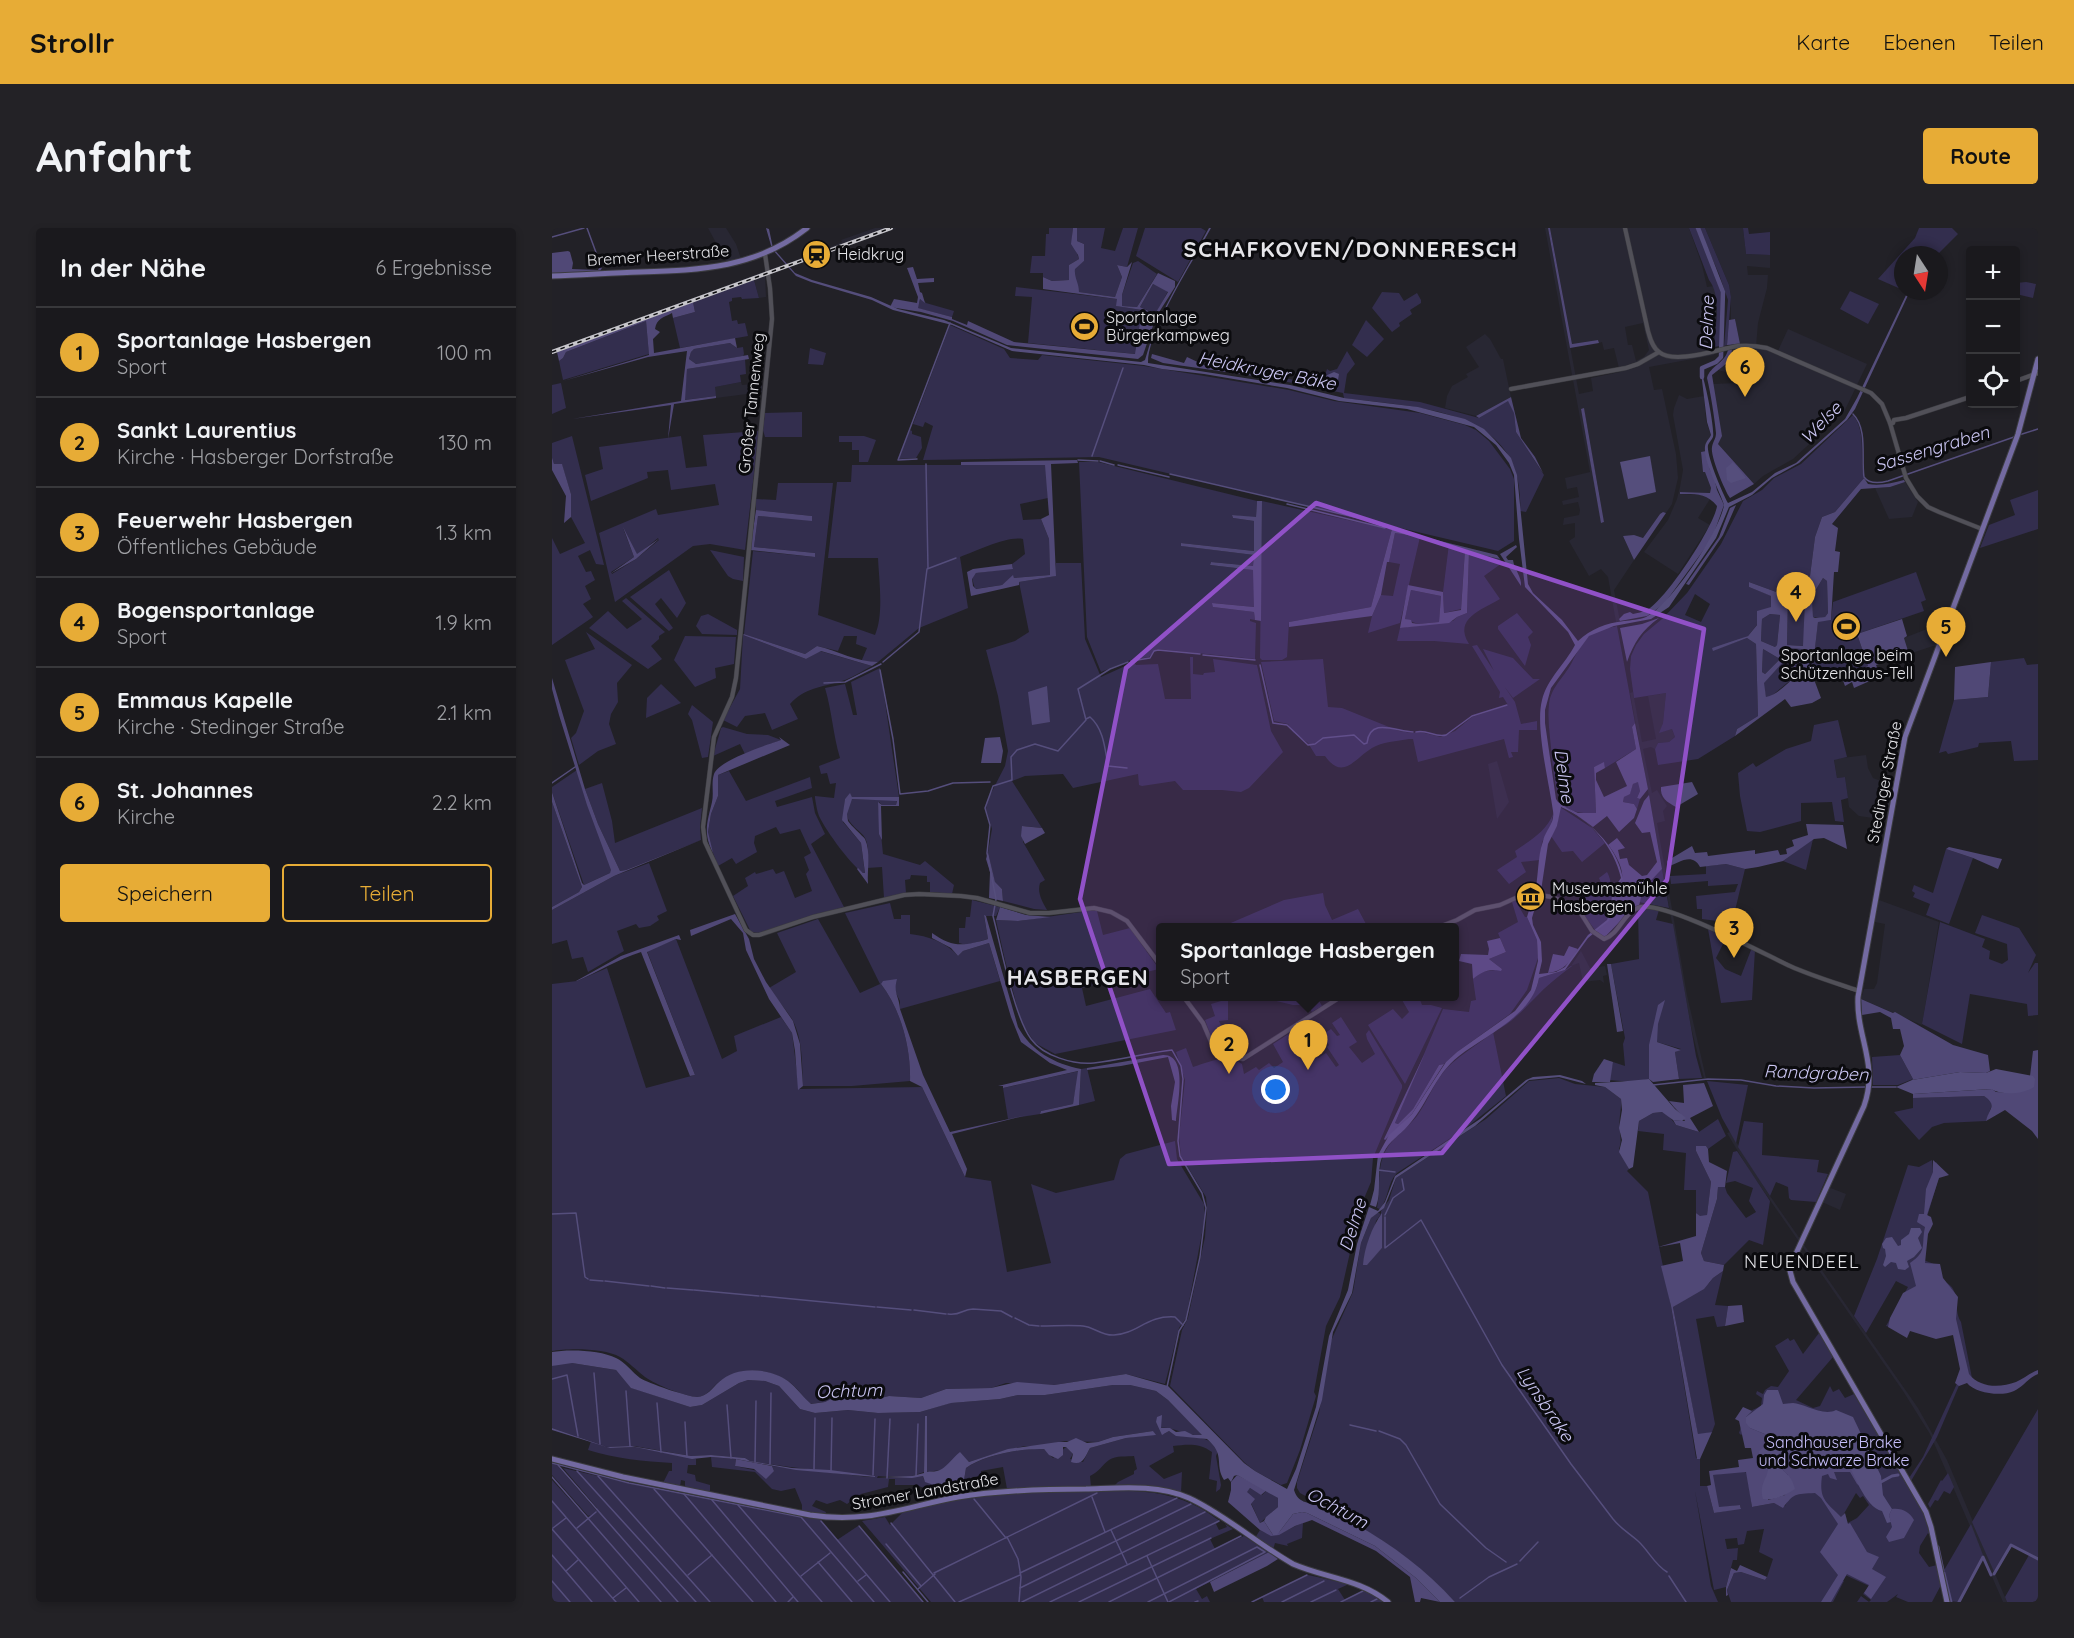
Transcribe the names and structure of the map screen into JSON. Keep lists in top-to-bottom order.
{
  "streets": {
    "main road": ["Bremer Heerstraße", "Stedinger Straße", "Stromer Landstraße"],
    "street": ["Großer Tannenweg"]
  },
  "crossings": [
    ["Bremer Heerstraße", "Großer Tannenweg"]
  ],
  "districts": ["SCHAFKOVEN/DONNERESCH", "HASBERGEN", "NEUENDEEL"],
  "water": [
    "Delme",
    "Heidkruger Bäke",
    "Welse",
    "Sassengraben",
    "Randgraben",
    "Ochtum",
    "Lynsbrake"
  ],
  "parks": ["Sandhauser Brake und Schwarze Brake"],
  "places": {
    "station": ["Heidkrug"],
    "sports": ["Sportanlage Bürgerkampweg", "Sportanlage beim Schützenhaus-Tell"],
    "museum": ["Museumsmühle Hasbergen"]
  },
  "north": "bottom",
  "page": {
    "header": "Strollr",
    "nav": ["Karte", "Ebenen", "Teilen"],
    "buttons": [
      "Route",
      ["Speichern", "Teilen"]
    ],
    "title": "Anfahrt",
    "heading": ["In der Nähe", "6 Ergebnisse"],
    "map_buttons": ["+", "−"],
    "list": [
      {
        "mark": "1",
        "name": "Sportanlage Hasbergen",
        "note": "Sport",
        "value": "100 m"
      },
      {
        "mark": "2",
        "name": "Sankt Laurentius",
        "note": "Kirche · Hasberger Dorfstraße",
        "value": "130 m"
      },
      {
        "mark": "3",
        "name": "Feuerwehr Hasbergen",
        "note": "Öffentliches Gebäude",
        "value": "1.3 km"
      },
      {
        "mark": "4",
        "name": "Bogensportanlage",
        "note": "Sport",
        "value": "1.9 km"
      },
      {
        "mark": "5",
        "name": "Emmaus Kapelle",
        "note": "Kirche · Stedinger Straße",
        "value": "2.1 km"
      },
      {
        "mark": "6",
        "name": "St. Johannes",
        "note": "Kirche",
        "value": "2.2 km"
      }
    ],
    "pins": [
      "6",
      "4",
      "5",
      "3",
      "1",
      "2"
    ],
    "popup": ["Sportanlage Hasbergen", "Sport"]
  }
}
